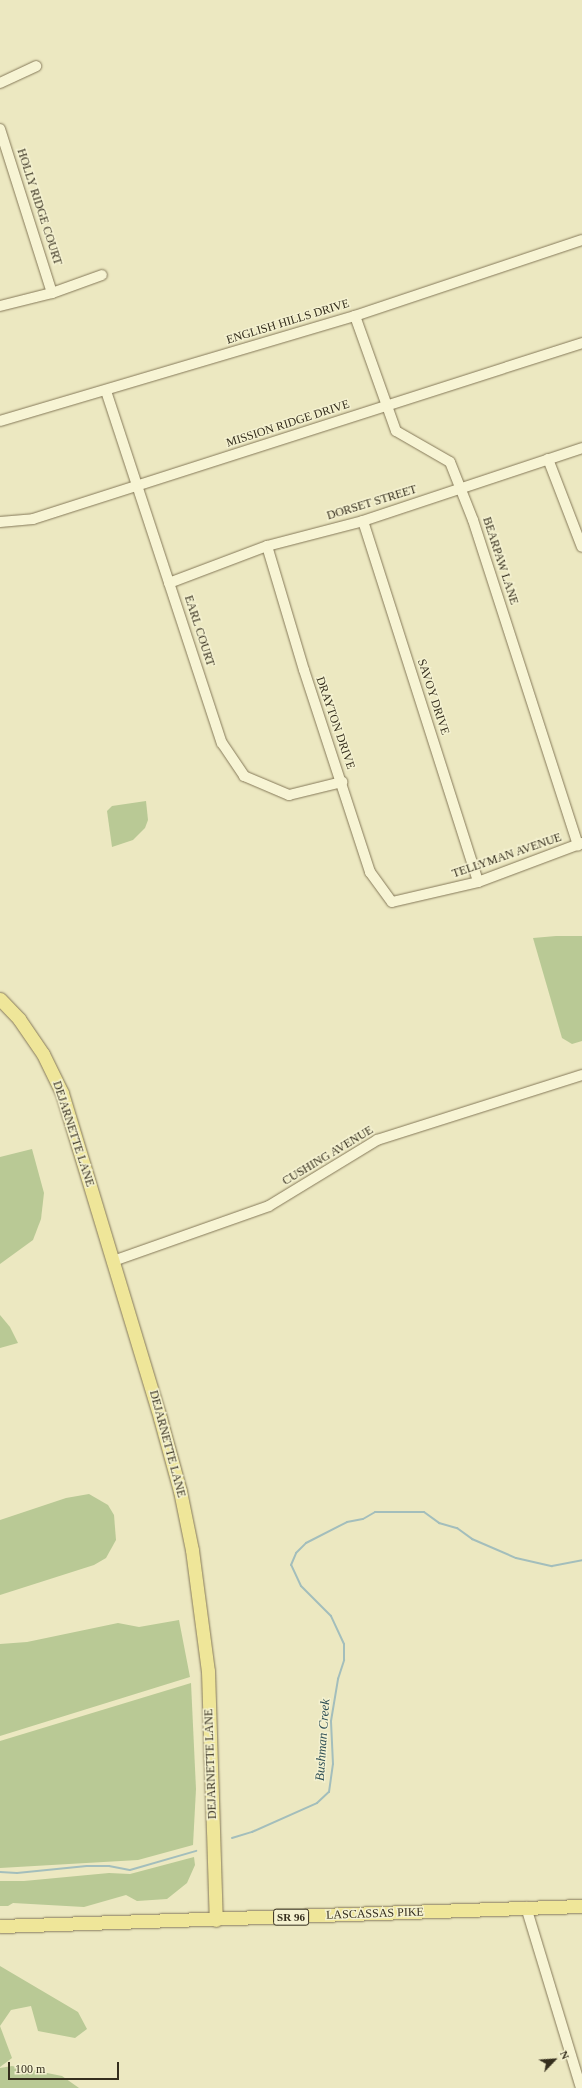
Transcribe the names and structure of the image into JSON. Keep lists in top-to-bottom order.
{
  "streets": {
    "main road": ["DEJARNETTE LANE", "LASCASSAS PIKE", "SR 96"],
    "street": [
      "HOLLY RIDGE COURT",
      "ENGLISH HILLS DRIVE",
      "MISSION RIDGE DRIVE",
      "DORSET STREET",
      "BEARPAW LANE",
      "EARL COURT",
      "SAVOY DRIVE",
      "DRAYTON DRIVE",
      "TELLYMAN AVENUE",
      "CUSHING AVENUE"
    ]
  },
  "crossings": [
    ["ENGLISH HILLS DRIVE", "BEARPAW LANE"],
    ["ENGLISH HILLS DRIVE", "EARL COURT"],
    ["MISSION RIDGE DRIVE", "BEARPAW LANE"],
    ["MISSION RIDGE DRIVE", "EARL COURT"],
    ["DORSET STREET", "BEARPAW LANE"],
    ["DORSET STREET", "EARL COURT"],
    ["DORSET STREET", "SAVOY DRIVE"],
    ["DORSET STREET", "DRAYTON DRIVE"],
    ["BEARPAW LANE", "TELLYMAN AVENUE"],
    ["EARL COURT", "DRAYTON DRIVE"],
    ["SAVOY DRIVE", "TELLYMAN AVENUE"],
    ["DRAYTON DRIVE", "TELLYMAN AVENUE"],
    ["DEJARNETTE LANE", "CUSHING AVENUE"],
    ["DEJARNETTE LANE", "LASCASSAS PIKE"]
  ],
  "water": ["Bushman Creek"],
  "scale_bar": "100 m",
  "north": "top right"
}
